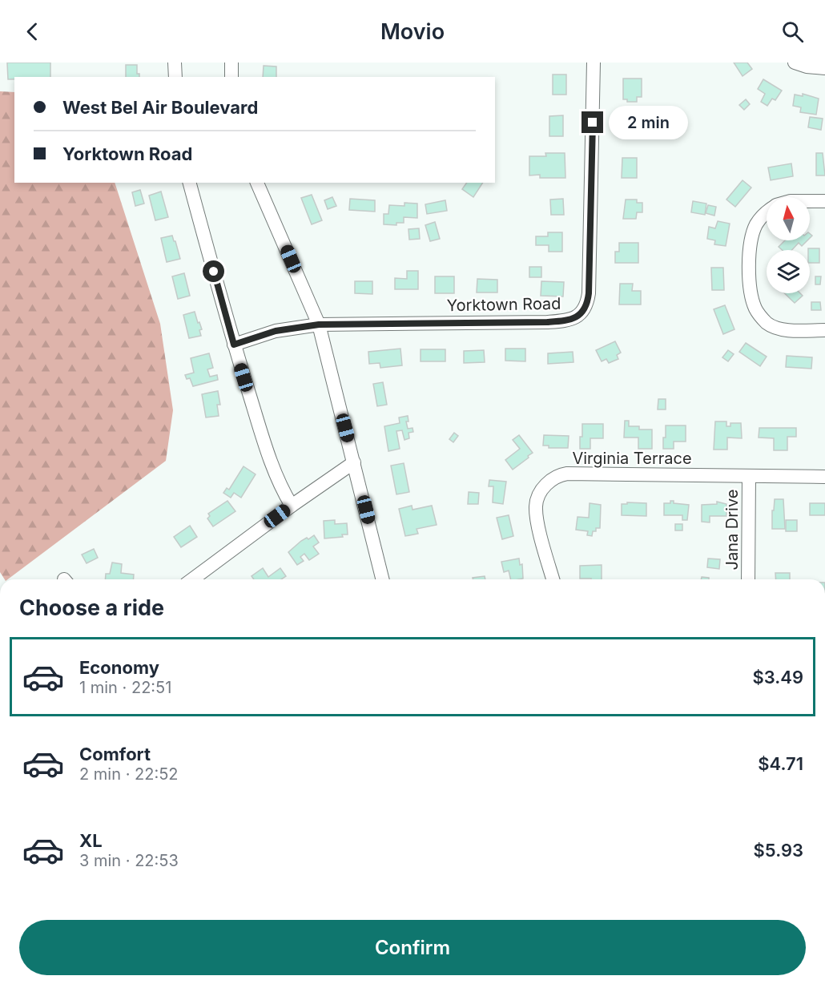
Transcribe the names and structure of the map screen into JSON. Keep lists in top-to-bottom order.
{
  "streets": {
    "street": ["Yorktown Road", "Virginia Terrace", "Jana Drive"]
  },
  "crossings": [
    ["Virginia Terrace", "Jana Drive"]
  ],
  "north": "top",
  "page": {
    "header": "Movio",
    "banner": ["West Bel Air Boulevard", "Yorktown Road"],
    "bubble": "2 min",
    "heading": "Choose a ride",
    "list": [
      {
        "name": "Economy",
        "note": "1 min · 22:51",
        "value": "$3.49"
      },
      {
        "name": "Comfort",
        "note": "2 min · 22:52",
        "value": "$4.71"
      },
      {
        "name": "XL",
        "note": "3 min · 22:53",
        "value": "$5.93"
      }
    ],
    "buttons": "Confirm"
  }
}
